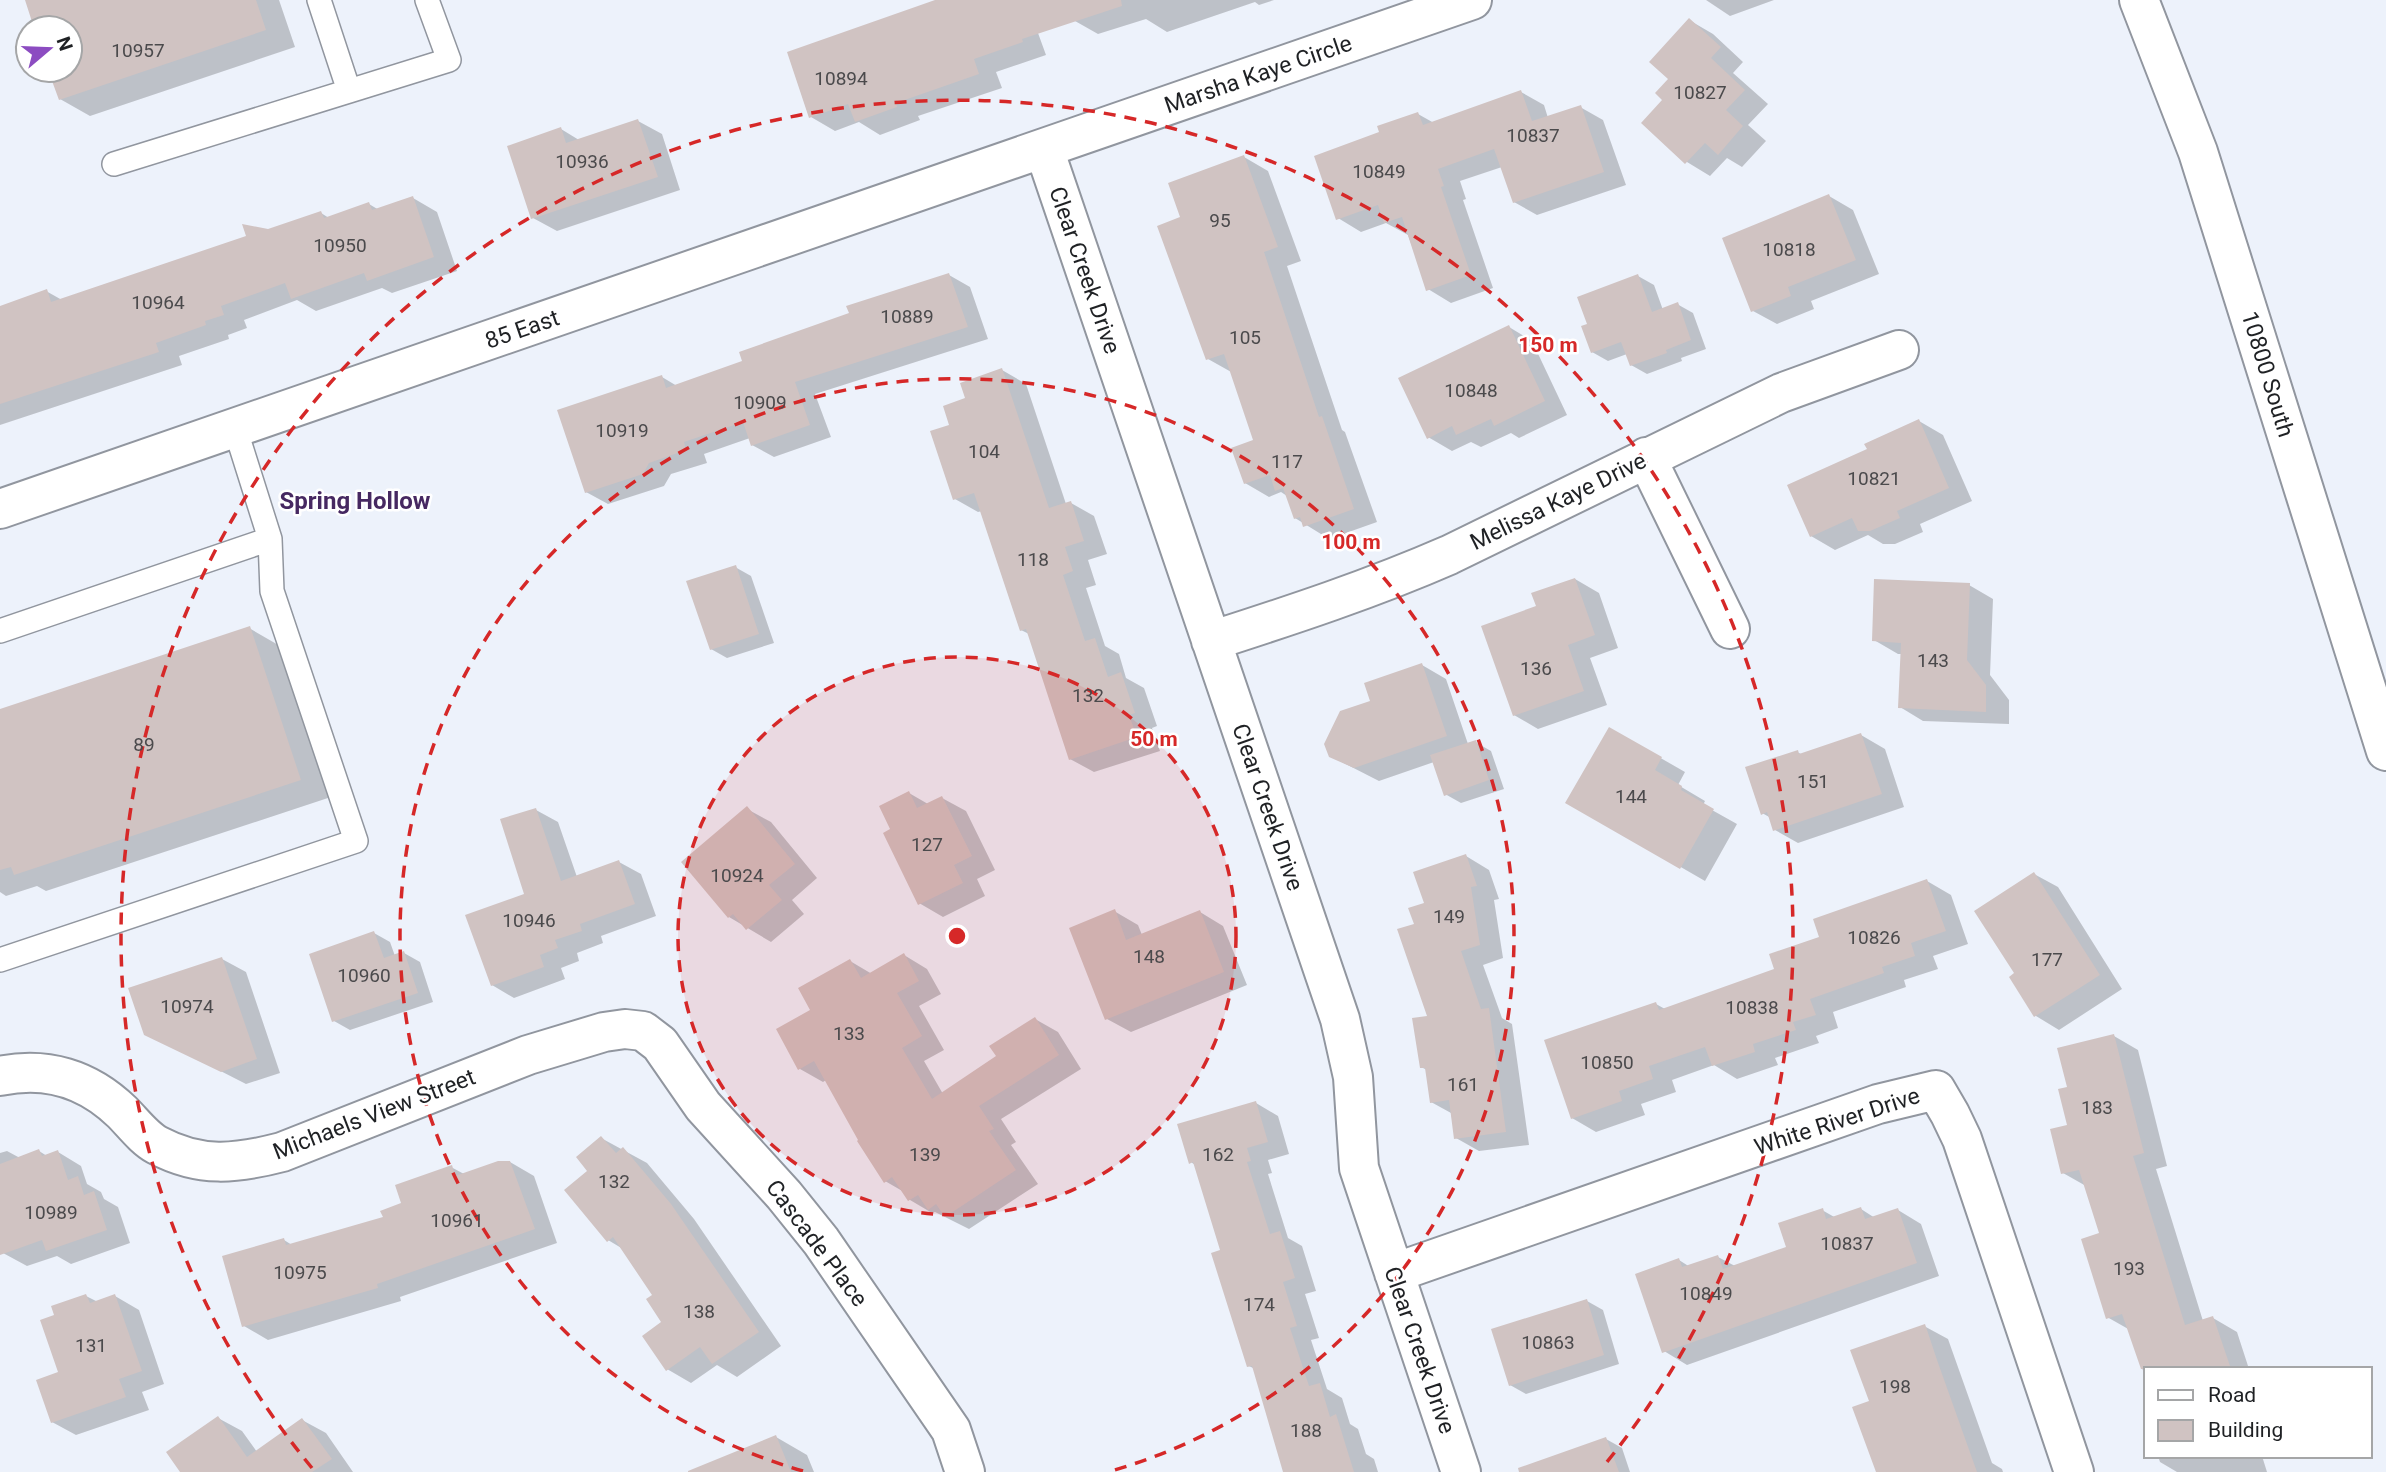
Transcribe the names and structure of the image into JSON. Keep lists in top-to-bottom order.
{
  "streets": {
    "street": [
      "Marsha Kaye Circle",
      "Clear Creek Drive",
      "85 East",
      "10800 South",
      "Melissa Kaye Drive",
      "Michaels View Street",
      "White River Drive",
      "Cascade Place"
    ]
  },
  "crossings": [
    ["Marsha Kaye Circle", "Clear Creek Drive"],
    ["Marsha Kaye Circle", "85 East"],
    ["Clear Creek Drive", "85 East"],
    ["Clear Creek Drive", "Melissa Kaye Drive"],
    ["Clear Creek Drive", "White River Drive"],
    ["Michaels View Street", "Cascade Place"]
  ],
  "districts": ["Spring Hollow"],
  "house_numbers": [
    "10957",
    "10894",
    "10827",
    "10837",
    "10936",
    "10849",
    "95",
    "10950",
    "10818",
    "10964",
    "10889",
    "105",
    "10848",
    "10909",
    "10919",
    "104",
    "117",
    "10821",
    "118",
    "143",
    "136",
    "132",
    "89",
    "151",
    "144",
    "127",
    "10924",
    "149",
    "10946",
    "10826",
    "148",
    "177",
    "10960",
    "10974",
    "10838",
    "133",
    "10850",
    "161",
    "183",
    "139",
    "162",
    "132",
    "10989",
    "10961",
    "10837",
    "193",
    "10975",
    "10849",
    "174",
    "138",
    "10863",
    "131",
    "198",
    "188"
  ],
  "legend": ["Road", "Building"],
  "north": "right",
  "rings": ["150 m", "100 m", "50 m"]
}
